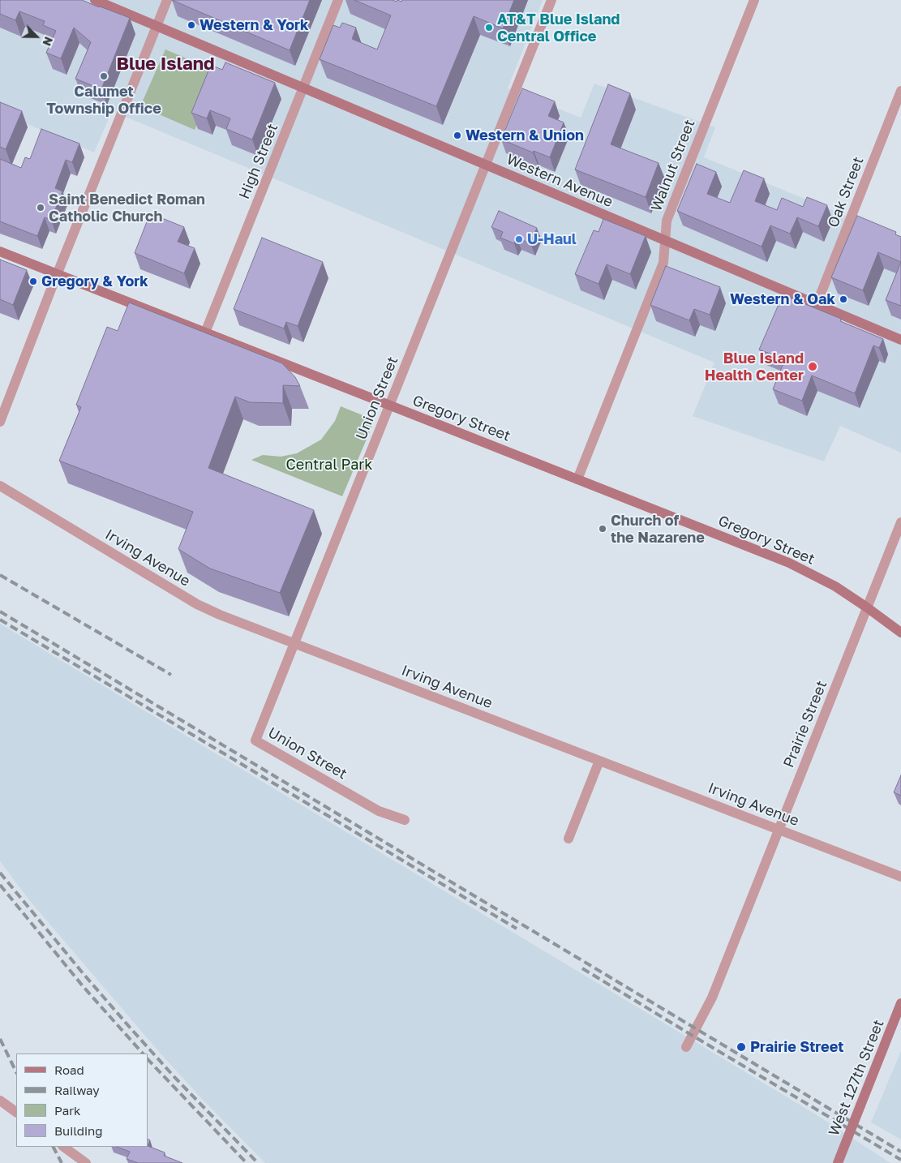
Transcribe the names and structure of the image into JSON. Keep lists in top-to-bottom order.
{
  "streets": {
    "main road": ["Western Avenue", "Gregory Street", "West 127th Street"],
    "street": [
      "High Street",
      "Walnut Street",
      "Oak Street",
      "Union Street",
      "Irving Avenue",
      "Prairie Street"
    ]
  },
  "crossings": [
    ["High Street", "Western Avenue"],
    ["High Street", "Gregory Street"],
    ["Walnut Street", "Western Avenue"],
    ["Walnut Street", "Gregory Street"],
    ["Western Avenue", "Oak Street"],
    ["Western Avenue", "Union Street"],
    ["Union Street", "Gregory Street"],
    ["Union Street", "Irving Avenue"],
    ["Gregory Street", "Prairie Street"],
    ["Irving Avenue", "Prairie Street"]
  ],
  "districts": ["Blue Island"],
  "parks": ["Central Park"],
  "places": [
    "Western & York",
    "AT&T Blue Island Central Office",
    "Calumet Township Office",
    "Western & Union",
    "Saint Benedict Roman Catholic Church",
    "U-Haul",
    "Gregory & York",
    "Western & Oak",
    "Blue Island Health Center",
    "Church of the Nazarene",
    "Prairie Street"
  ],
  "legend": [
    "Road",
    "Railway",
    "Park",
    "Building"
  ],
  "north": "bottom right"
}
